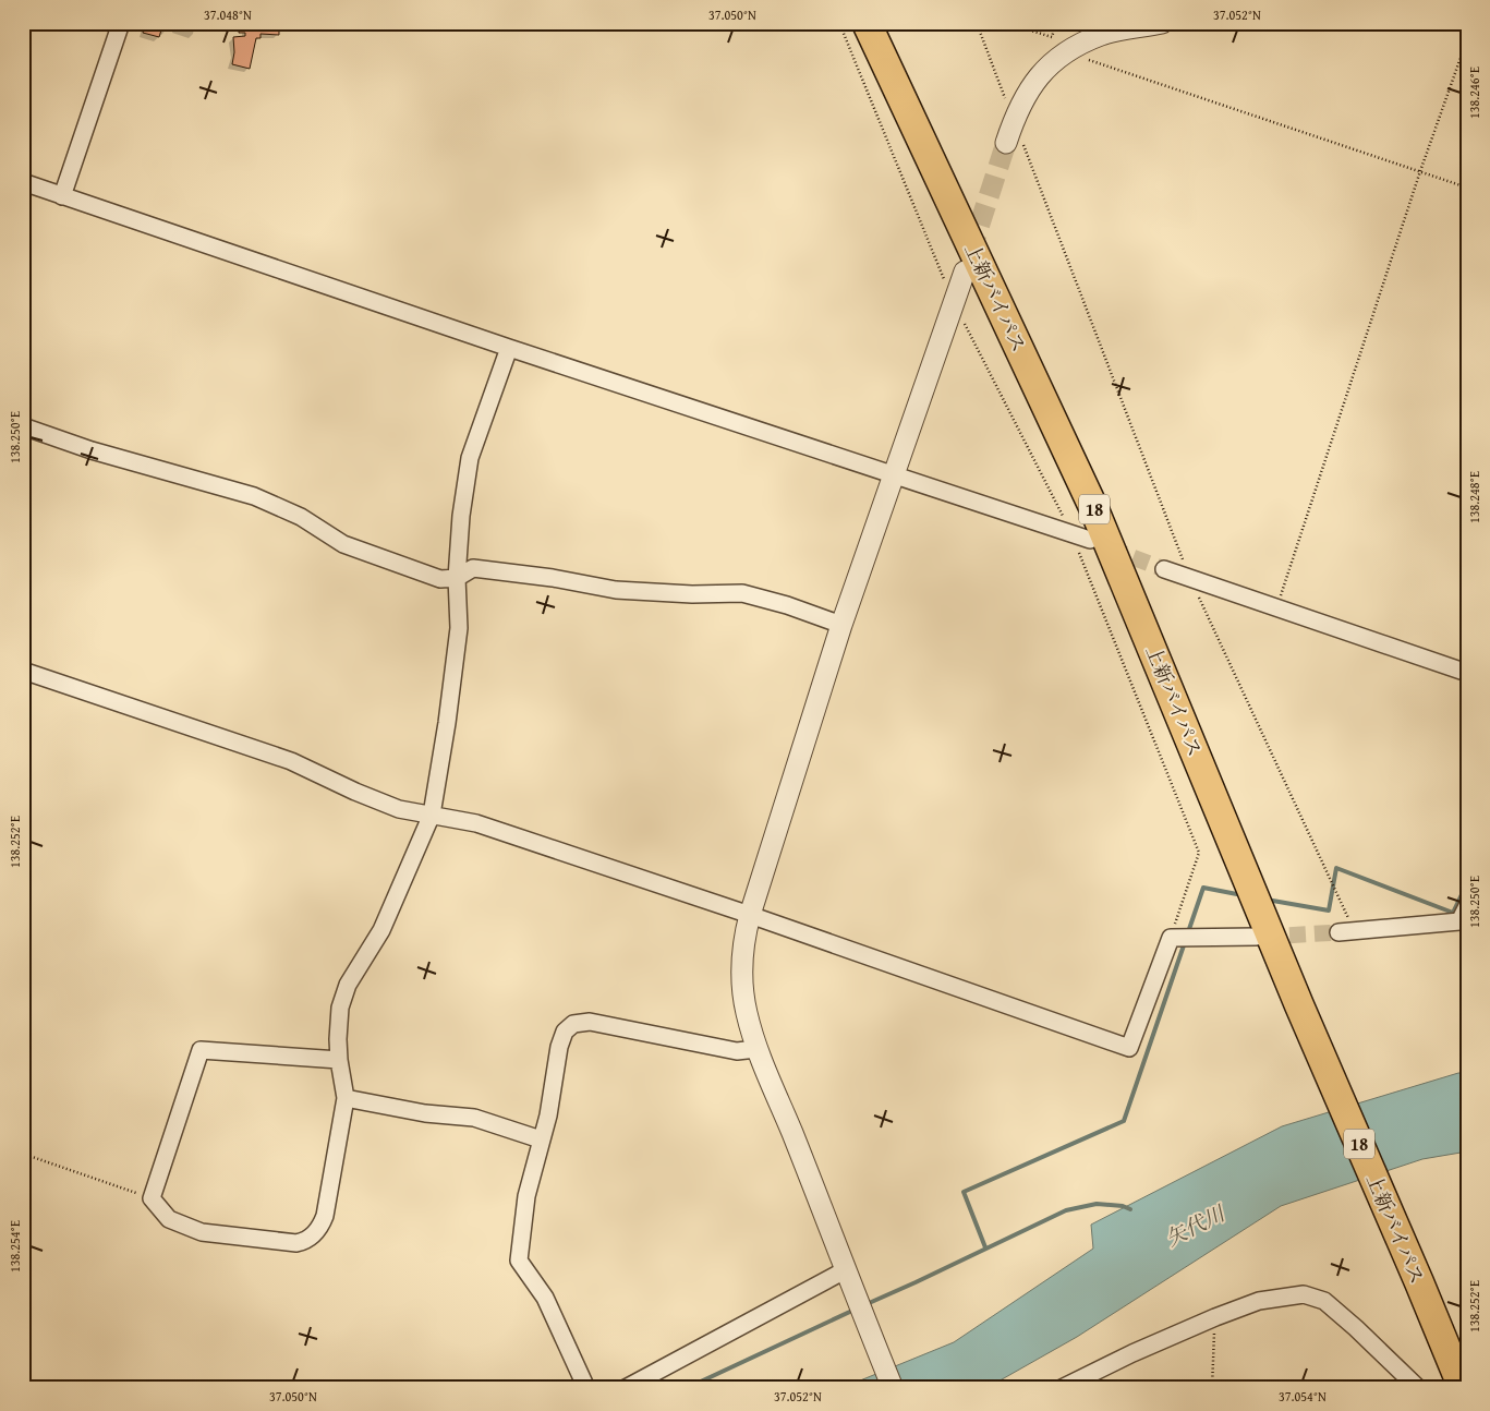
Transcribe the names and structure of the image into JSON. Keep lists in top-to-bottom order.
{
  "streets": {
    "highway": ["上新バイパス", "18"]
  },
  "water": ["矢代川"],
  "coordinates": [
    "37.048°N",
    "37.050°N",
    "37.052°N",
    "138.246°E",
    "138.250°E",
    "138.248°E",
    "138.252°E",
    "138.254°E",
    "37.054°N"
  ]
}
